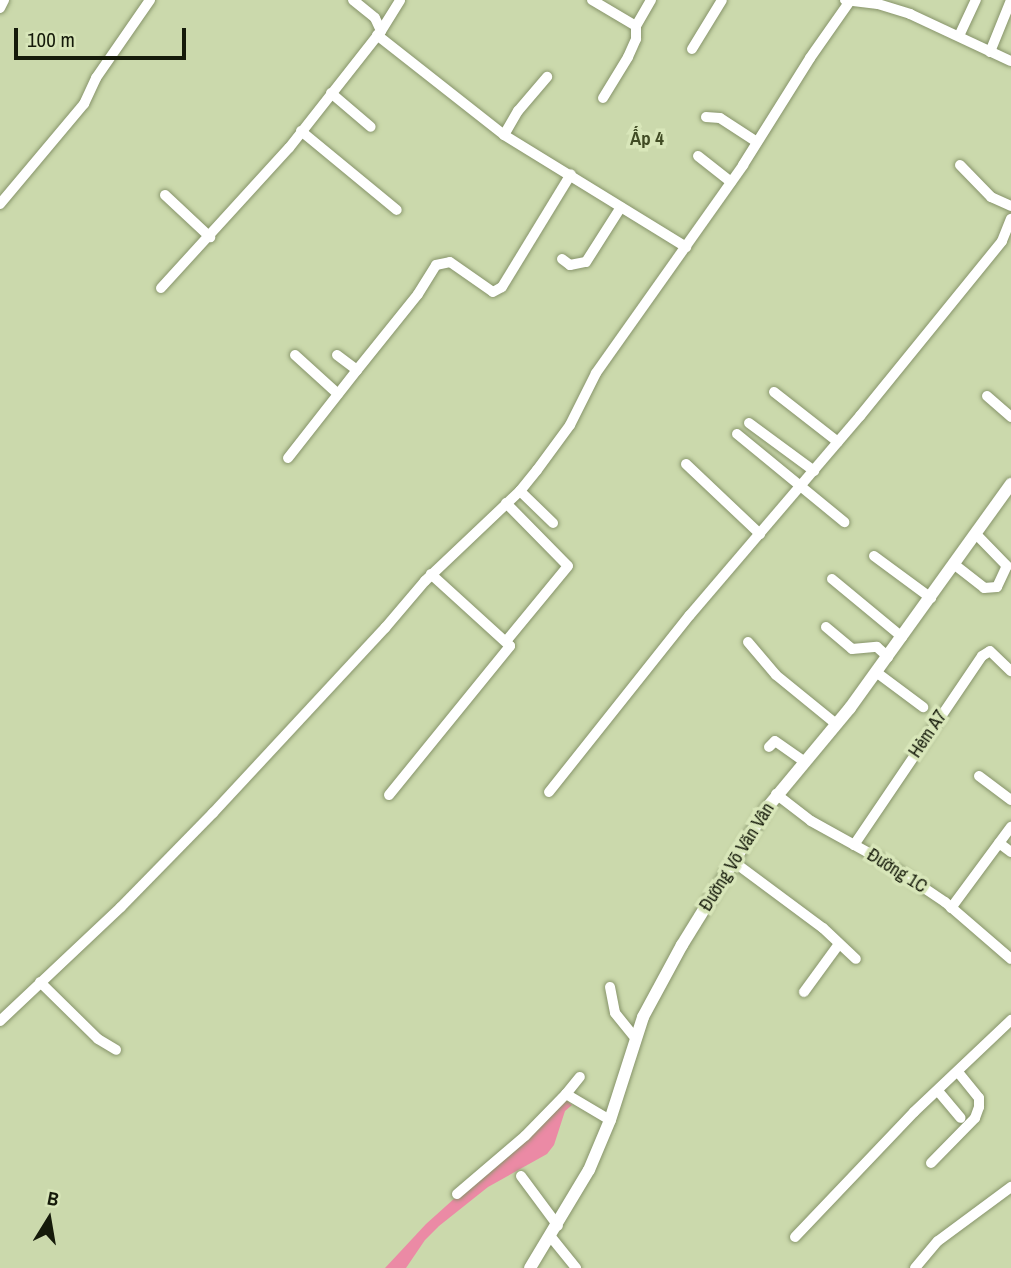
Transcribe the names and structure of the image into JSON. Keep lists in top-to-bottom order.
{
  "streets": {
    "street": ["Hẻm A7", "Đường Võ Văn Vân", "Đường 1C"]
  },
  "crossings": [
    ["Hẻm A7", "Đường 1C"],
    ["Đường Võ Văn Vân", "Đường 1C"]
  ],
  "districts": ["Ấp 4"],
  "scale_bar": "100 m",
  "north": "top"
}
